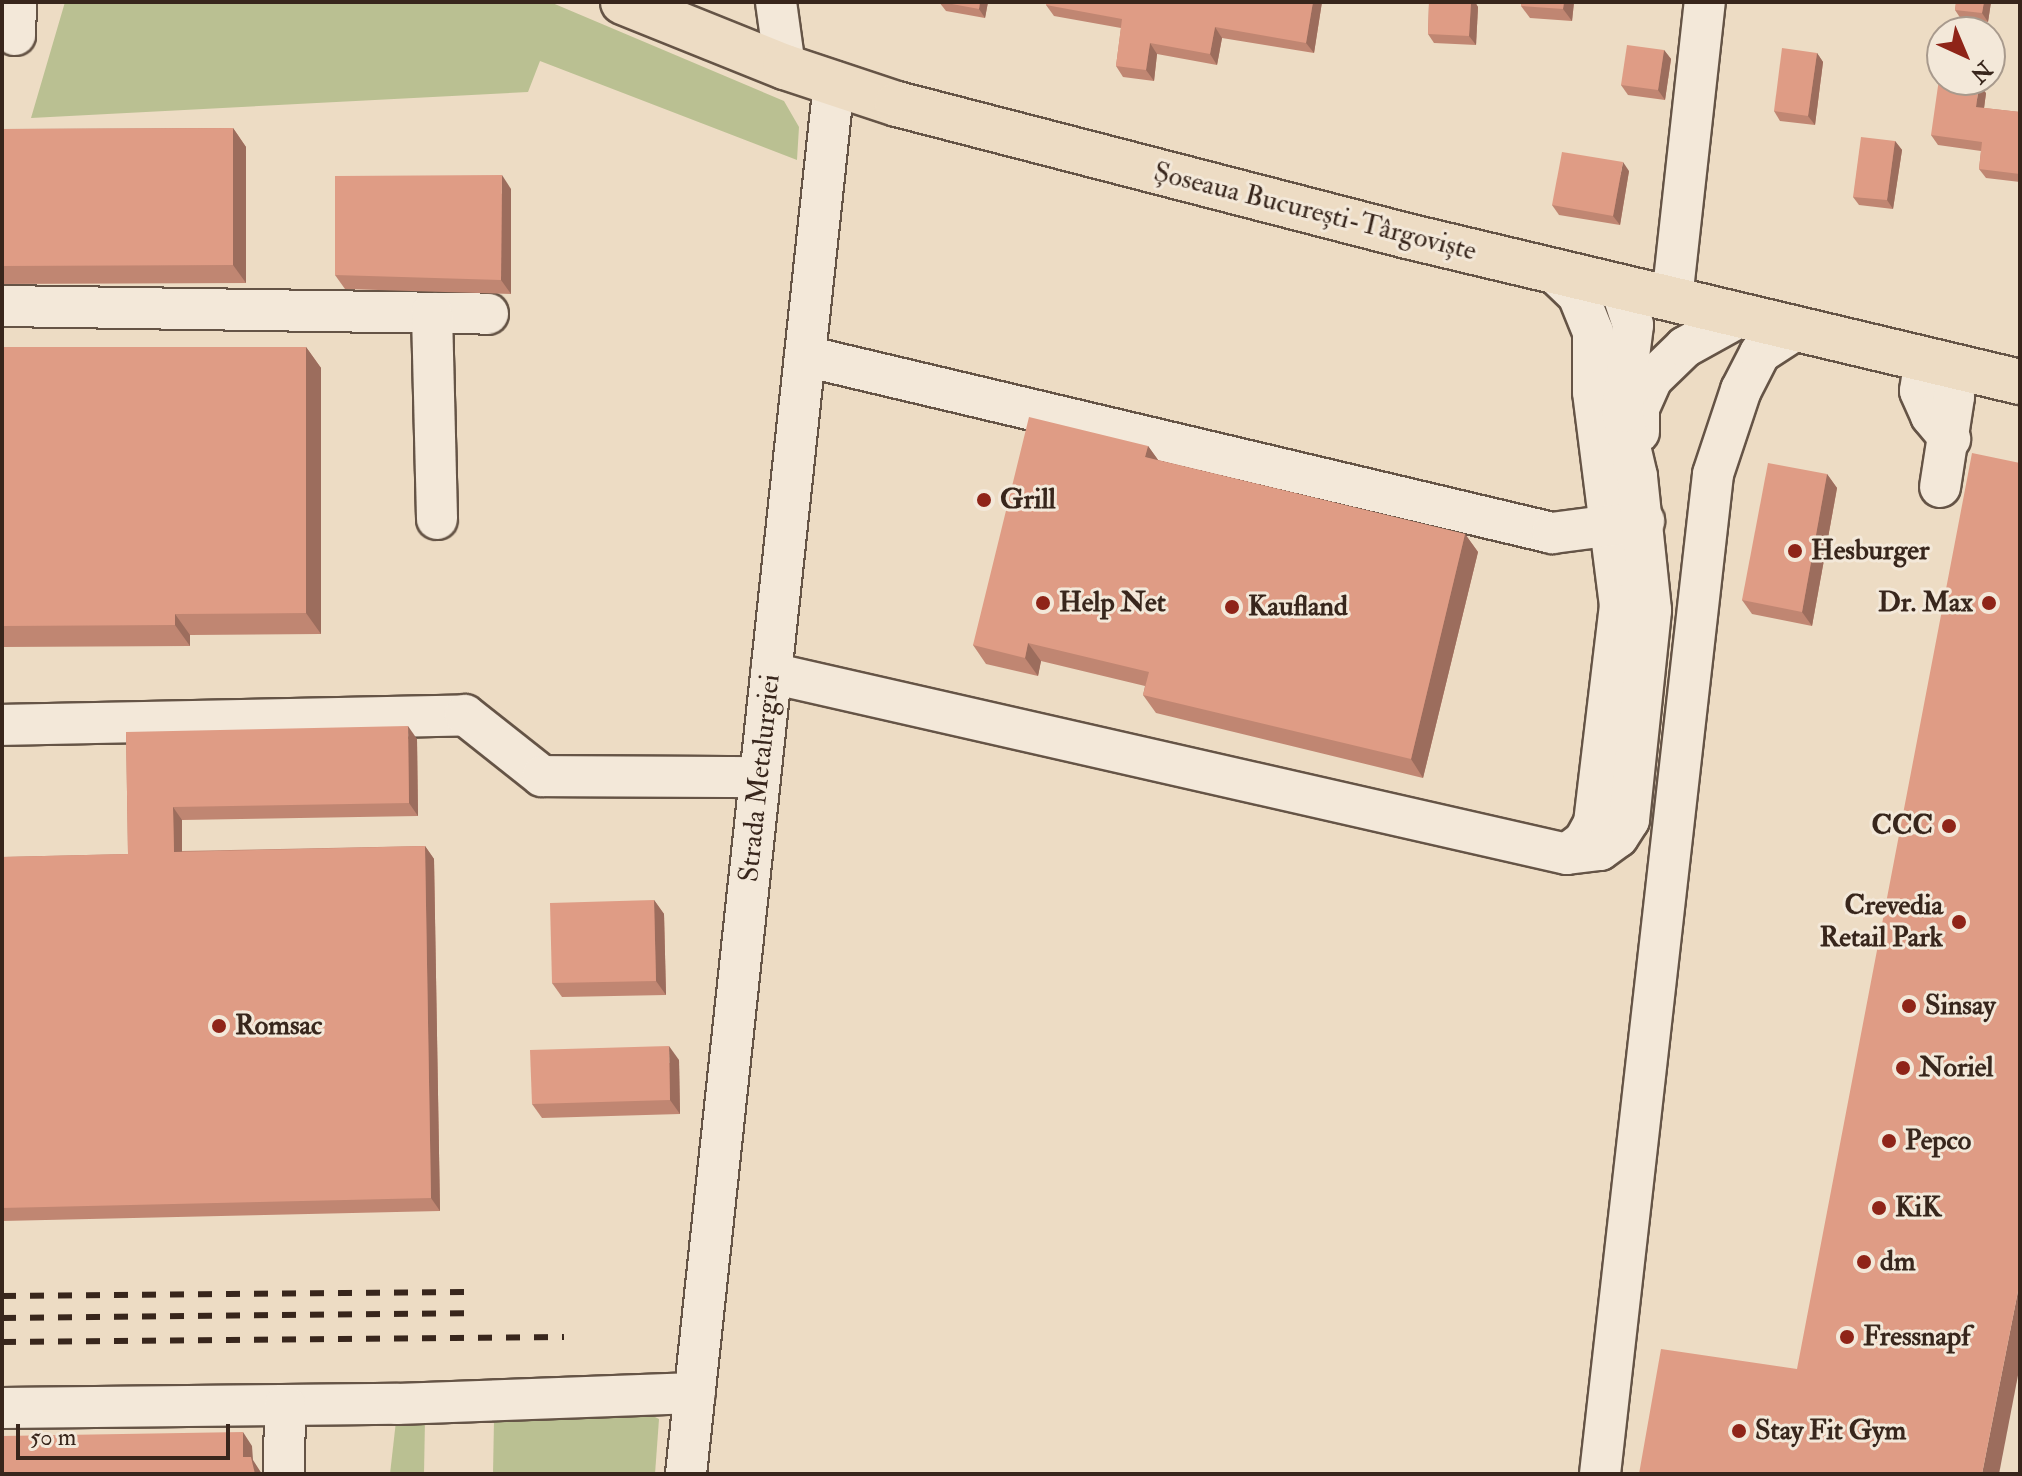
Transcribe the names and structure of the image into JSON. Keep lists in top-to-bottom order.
{
  "streets": {
    "main road": ["Șoseaua București-Târgoviște"],
    "street": ["Strada Metalurgiei"]
  },
  "crossings": [
    ["Șoseaua București-Târgoviște", "Strada Metalurgiei"]
  ],
  "places": [
    "Grill",
    "Hesburger",
    "Help Net",
    "Dr. Max",
    "Kaufland",
    "CCC",
    "Crevedia Retail Park",
    "Sinsay",
    "Romsac",
    "Noriel",
    "Pepco",
    "KiK",
    "dm",
    "Fressnapf",
    "Stay Fit Gym"
  ],
  "scale_bar": "50 m",
  "north": "bottom right"
}
